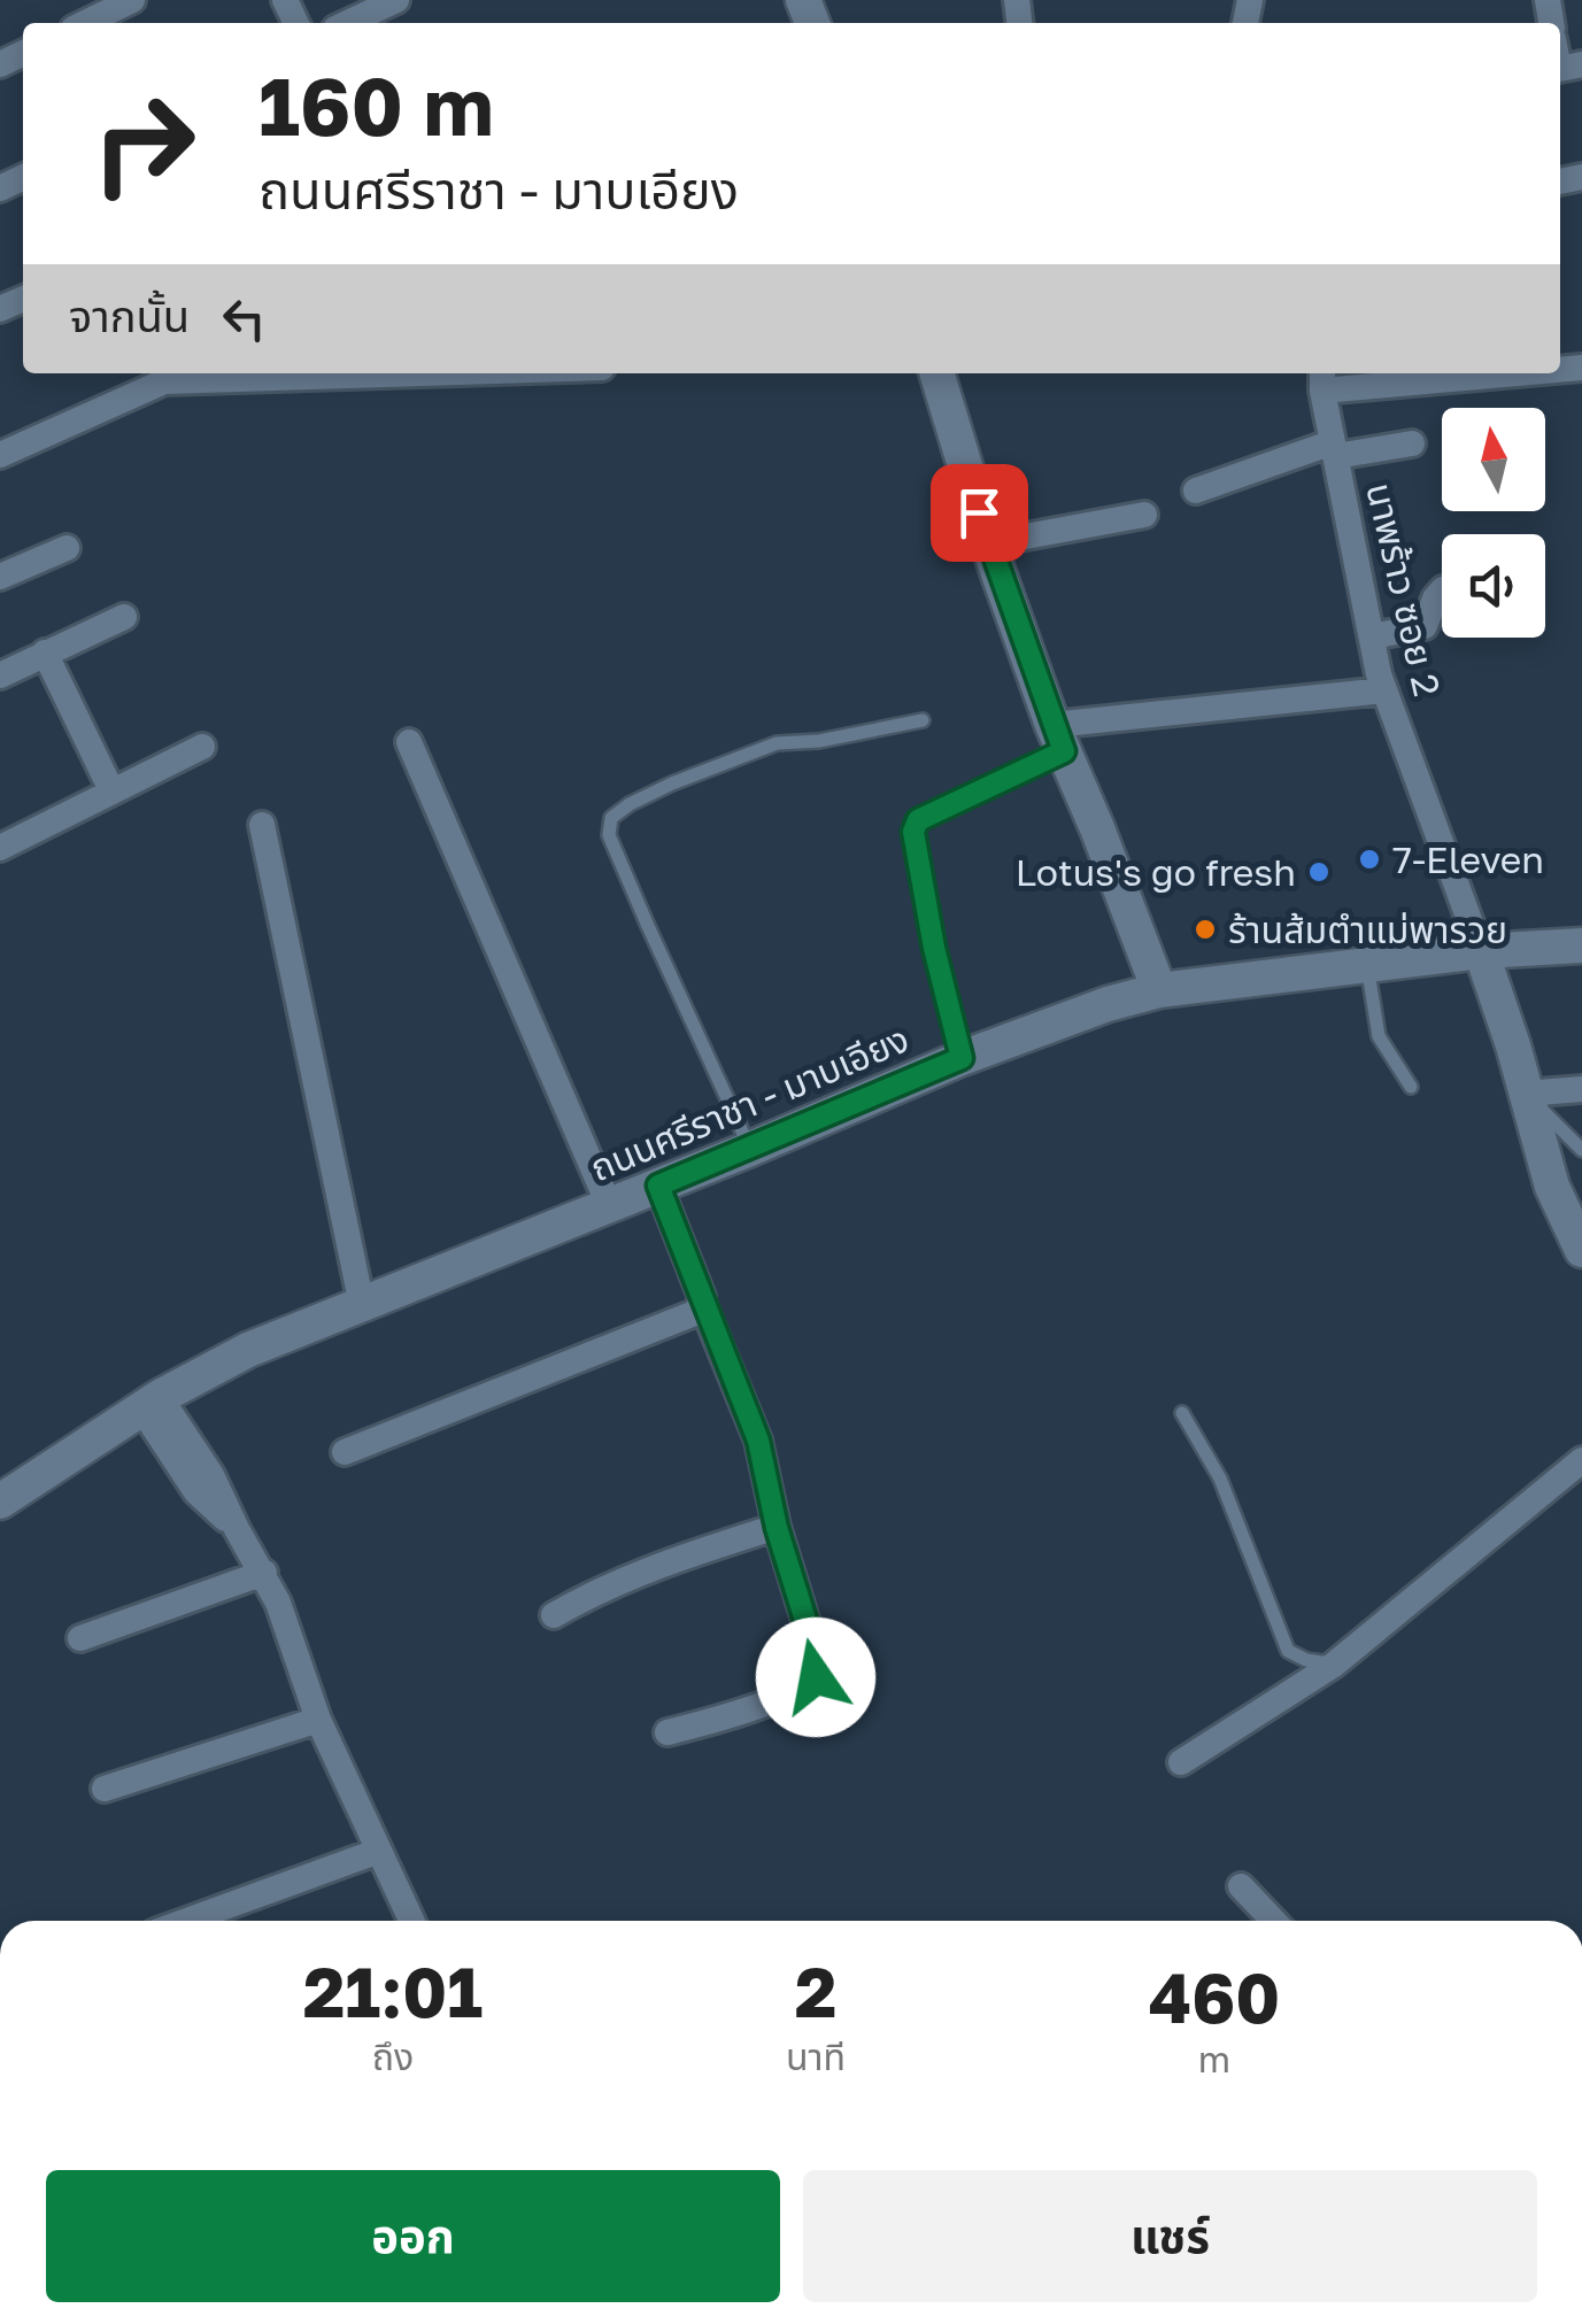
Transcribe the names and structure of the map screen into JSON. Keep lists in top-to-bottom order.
{
  "streets": {
    "main road": ["ถนนศรีราชา - มาบเอียง"],
    "street": ["นาพร้าว ซอย 2"]
  },
  "crossings": [
    ["นาพร้าว ซอย 2", "ถนนศรีราชา - มาบเอียง"]
  ],
  "places": ["7-Eleven", "Lotus's go fresh", "ร้านส้มตำแม่พารวย"],
  "north": "top",
  "page": {
    "turn": ["160 m", "ถนนศรีราชา - มาบเอียง"],
    "then": "จากนั้น",
    "eta": [
      "21:01",
      "ถึง",
      "2",
      "นาที",
      "460",
      "m"
    ],
    "buttons": ["ออก", "แชร์"]
  }
}
